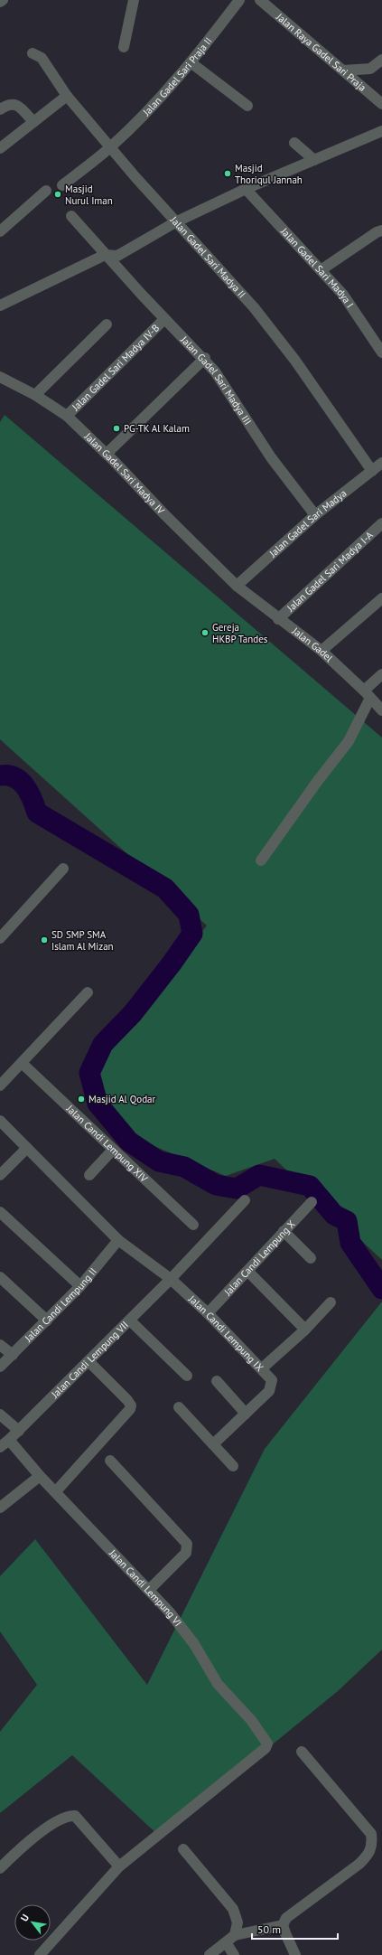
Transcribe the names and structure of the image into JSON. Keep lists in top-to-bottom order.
{
  "streets": {
    "street": [
      "Jalan Raya Gadel Sari Praja",
      "Jalan Gadel Sari Praja II",
      "Jalan Gadel Sari Madya II",
      "Jalan Gadel Sari Madya I",
      "Jalan Gadel Sari Madya IV-B",
      "Jalan Gadel Sari Madya III",
      "Jalan Gadel Sari Madya IV",
      "Jalan Gadel Sari Madya",
      "Jalan Gadel Sari Madya I-A",
      "Jalan Gadel",
      "Jalan Candi Lempung XIV",
      "Jalan Candi Lempung X",
      "Jalan Candi Lempung II",
      "Jalan Candi Lempung IX",
      "Jalan Candi Lempung VII",
      "Jalan Candi Lempung VI"
    ]
  },
  "crossings": [
    ["Jalan Gadel Sari Praja II", "Jalan Gadel Sari Madya II"],
    ["Jalan Gadel Sari Madya II", "Jalan Gadel Sari Madya"],
    ["Jalan Gadel Sari Madya IV-B", "Jalan Gadel Sari Madya III"],
    ["Jalan Gadel Sari Madya IV-B", "Jalan Gadel Sari Madya IV"],
    ["Jalan Gadel Sari Madya III", "Jalan Gadel Sari Madya"],
    ["Jalan Gadel Sari Madya IV", "Jalan Gadel Sari Madya"],
    ["Jalan Gadel Sari Madya IV", "Jalan Gadel"],
    ["Jalan Gadel Sari Madya", "Jalan Gadel"],
    ["Jalan Gadel Sari Madya I-A", "Jalan Gadel"],
    ["Jalan Candi Lempung X", "Jalan Candi Lempung IX"],
    ["Jalan Candi Lempung II", "Jalan Candi Lempung IX"],
    ["Jalan Candi Lempung IX", "Jalan Candi Lempung VII"],
    ["Jalan Candi Lempung VII", "Jalan Candi Lempung VI"]
  ],
  "places": [
    "Masjid Thoriqul Jannah",
    "Masjid Nurul Iman",
    "PG-TK Al Kalam",
    "Gereja HKBP Tandes",
    "SD SMP SMA Islam Al Mizan",
    "Masjid Al Qodar"
  ],
  "scale_bar": "50 m",
  "north": "top left"
}
